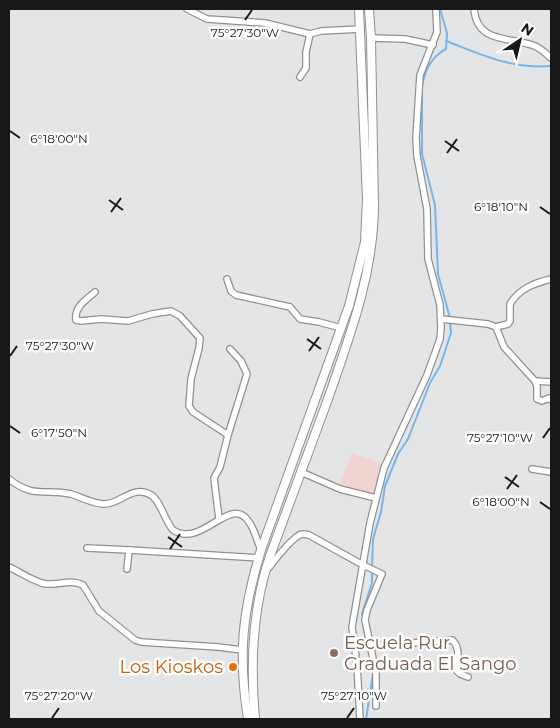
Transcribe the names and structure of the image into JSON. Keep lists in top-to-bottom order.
{
  "places": ["Escuela Rur Graduada El Sango", "Los Kioskos"],
  "north": "top right",
  "coordinates": [
    "75°27'30\"W",
    "6°18'00\"N",
    "6°18'10\"N",
    "6°17'50\"N",
    "75°27'10\"W",
    "75°27'20\"W"
  ]
}
